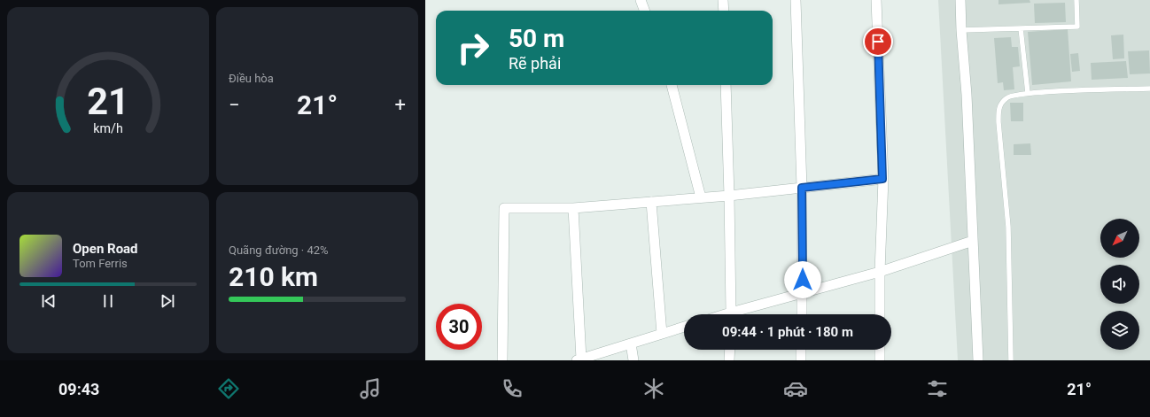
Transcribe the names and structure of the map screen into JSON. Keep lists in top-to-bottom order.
{
  "north": "bottom left",
  "page": {
    "tile": [
      "Điều hòa",
      ["Quãng đường · 42%", "210 km"]
    ],
    "turn": ["50 m", "Rẽ phải"],
    "heat": ["−", "21°", "+"],
    "song": ["Open Road", "Tom Ferris"],
    "limit": "30",
    "trip": "09:44 · 1 phút · 180 m",
    "tabs": ["09:43", "21°"],
    "gauge": ["21", "km/h"]
  }
}
